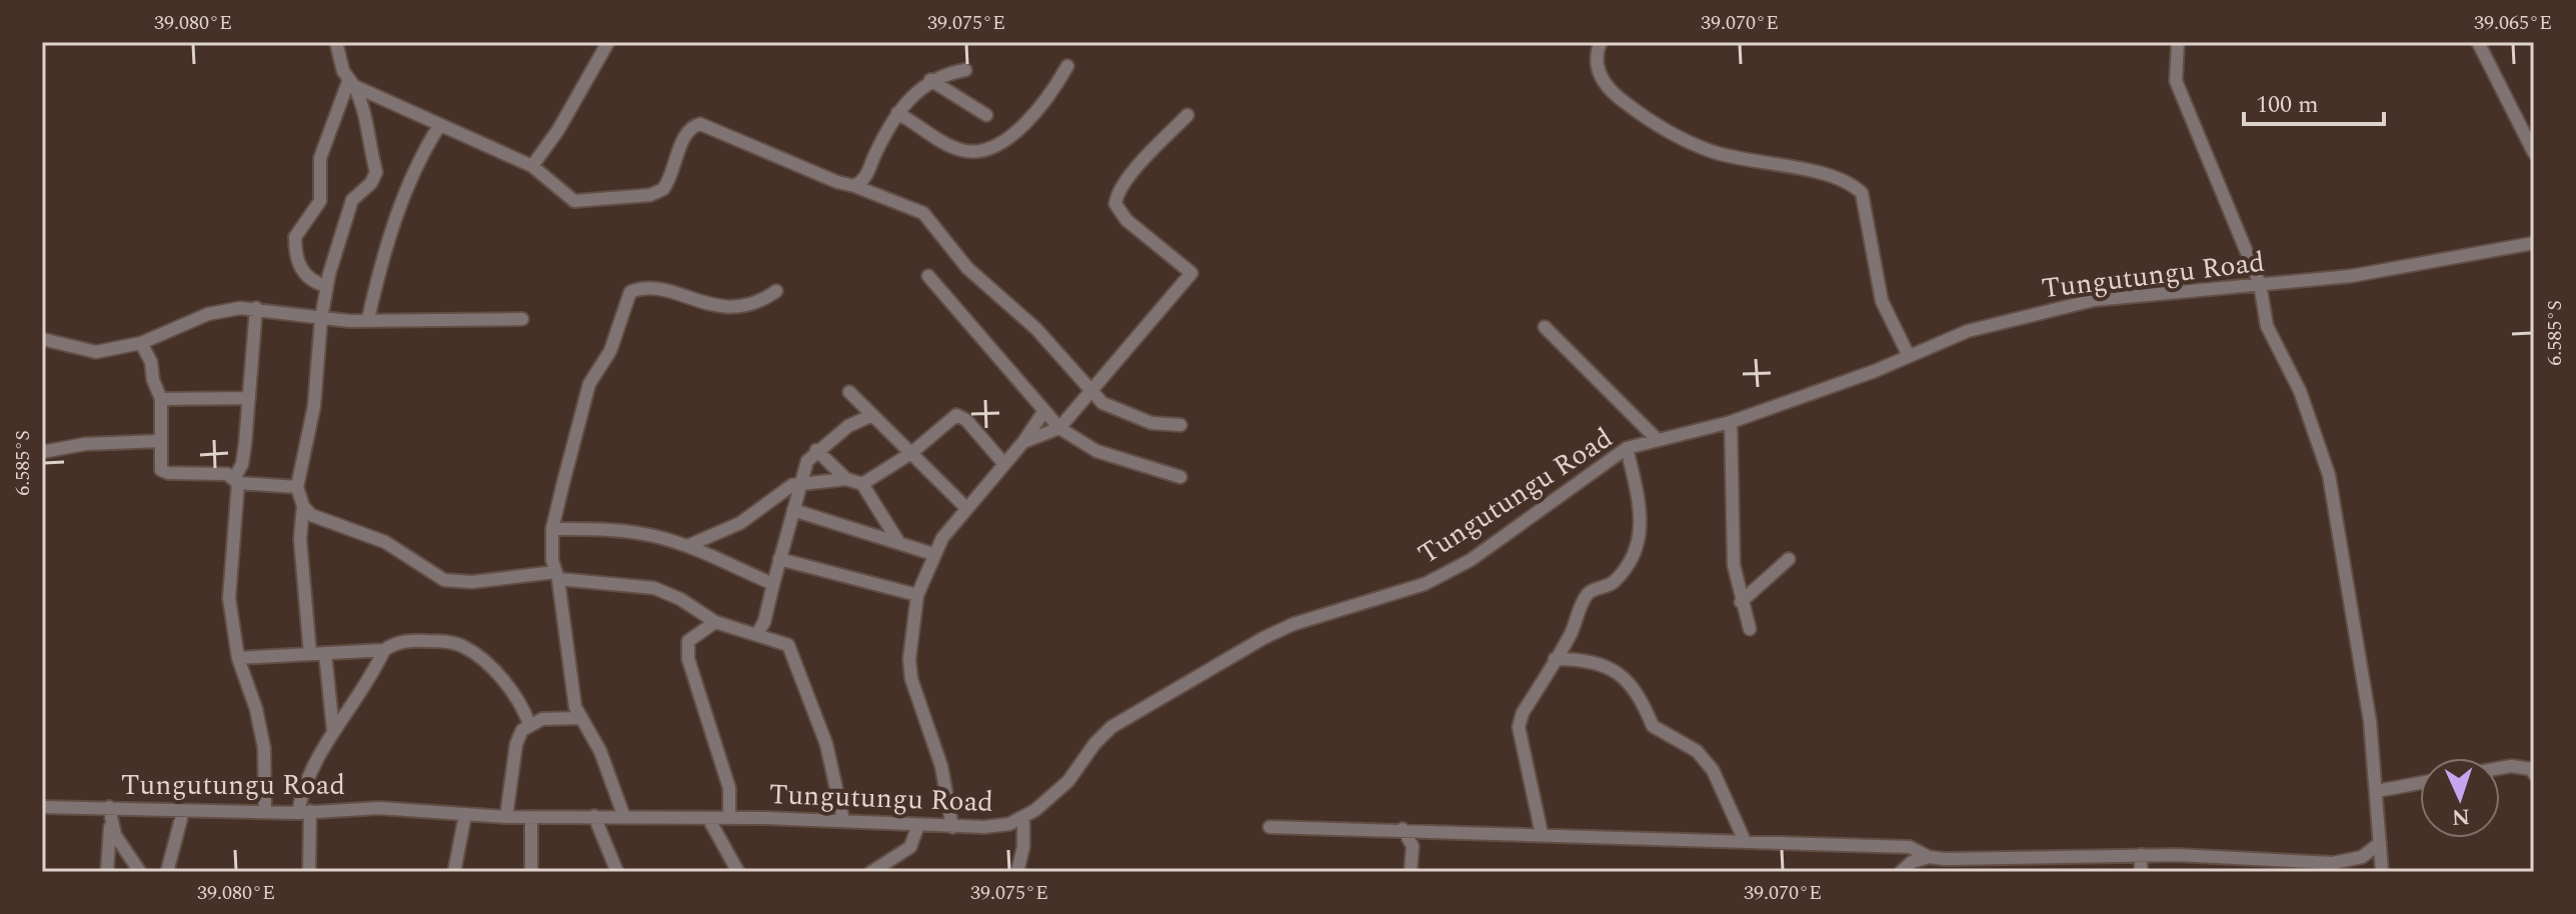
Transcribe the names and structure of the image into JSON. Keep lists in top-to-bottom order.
{
  "streets": {
    "street": ["Tungutungu Road"]
  },
  "scale_bar": "100 m",
  "north": "bottom",
  "coordinates": [
    "39.080°E",
    "39.075°E",
    "39.070°E",
    "39.065°E",
    "6.585°S"
  ]
}
